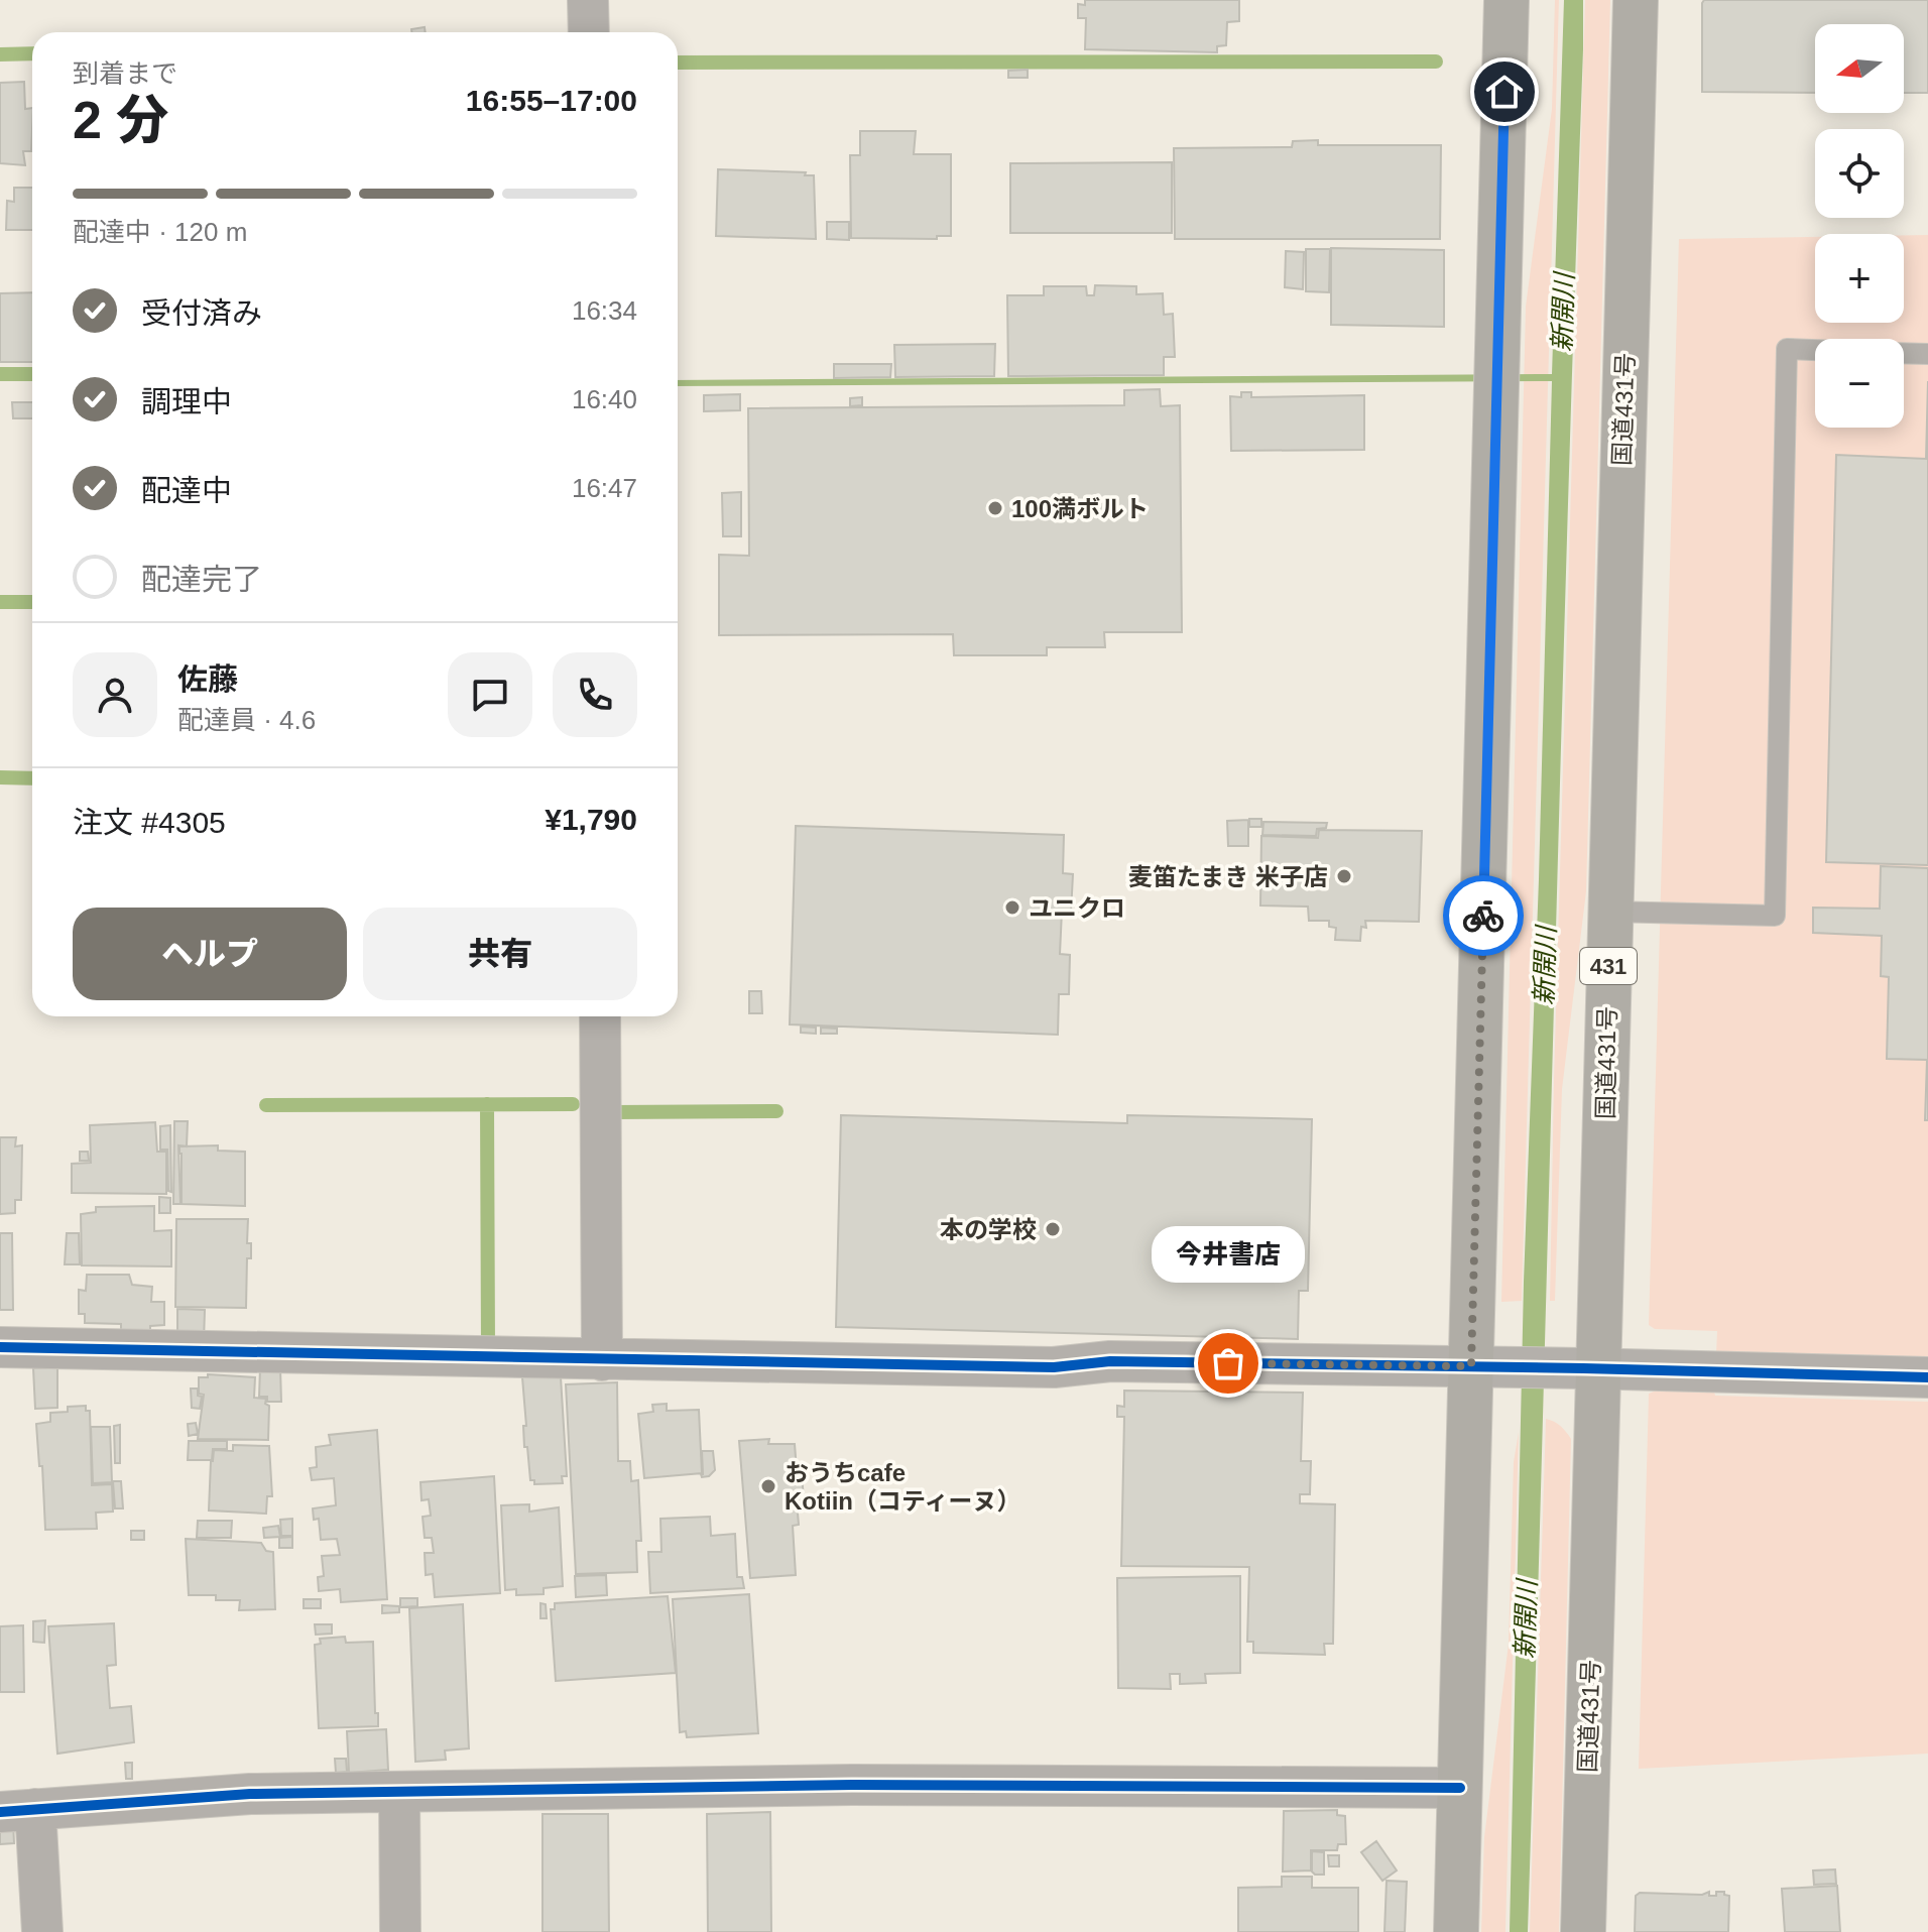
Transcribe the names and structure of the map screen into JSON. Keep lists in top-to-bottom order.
{
  "streets": {
    "highway": ["国道431号", "431"]
  },
  "water": ["新開川"],
  "places": [
    "100満ボルト",
    "麦笛たまき 米子店",
    "ユニクロ",
    "本の学校",
    "今井書店",
    "おうちcafe Kotiin（コティーヌ）"
  ],
  "north": "left",
  "page": {
    "map_buttons": ["+", "−"],
    "heading": ["2 分", "到着まで", "16:55–17:00"],
    "panel": [
      "佐藤",
      "配達員 · 4.6",
      "注文 #4305",
      "¥1,790"
    ],
    "bar": "配達中 · 120 m",
    "list": [
      ["受付済み", "16:34"],
      ["調理中", "16:40"],
      ["配達中", "16:47"],
      "配達完了"
    ],
    "buttons": ["ヘルプ", "共有"],
    "bubble": "今井書店"
  }
}
